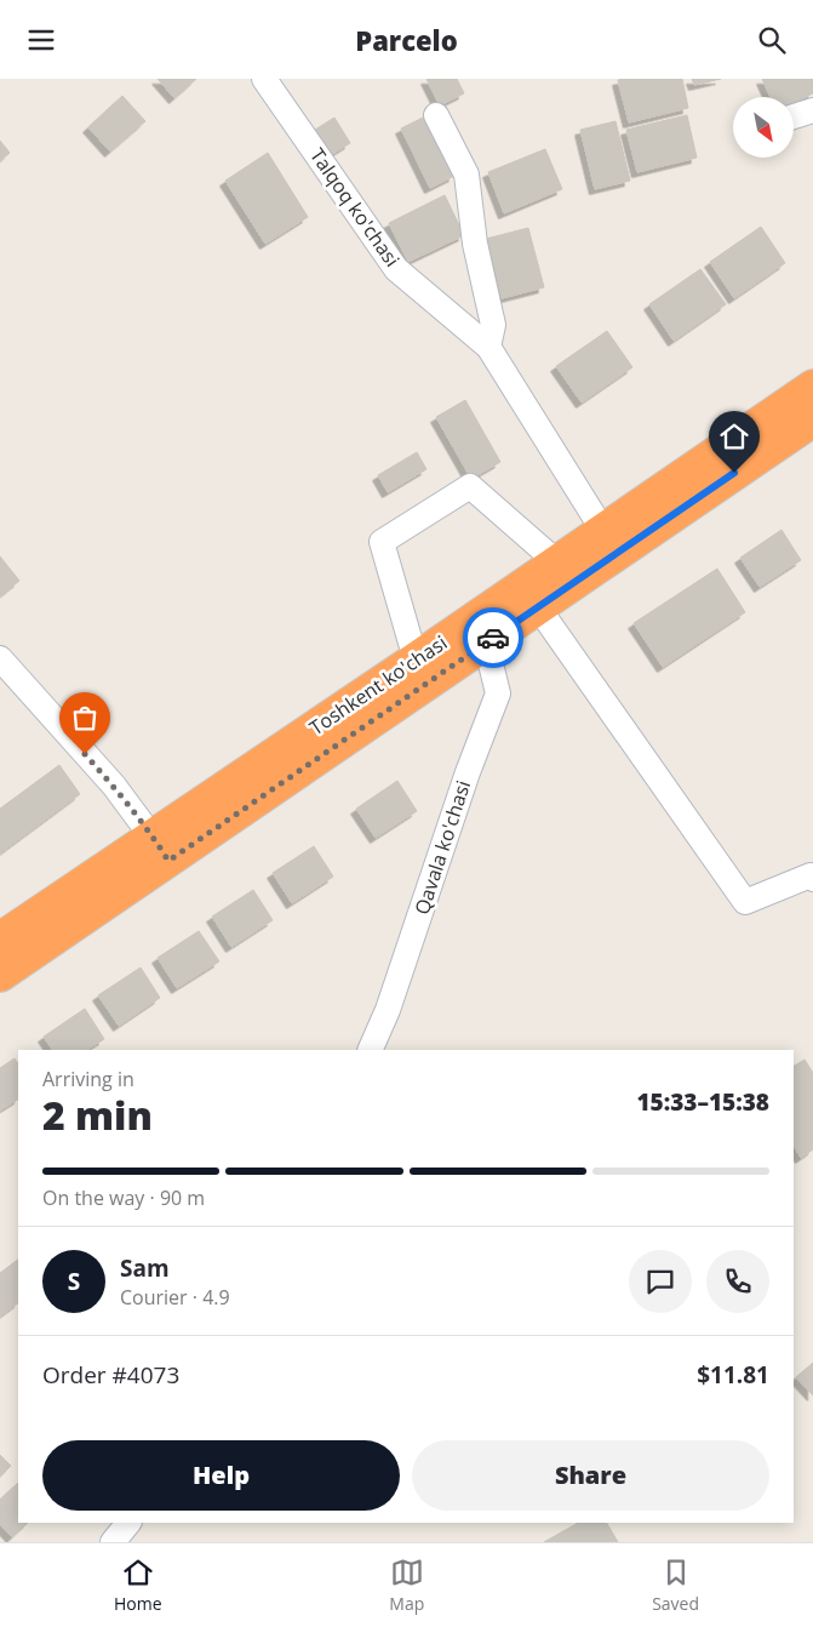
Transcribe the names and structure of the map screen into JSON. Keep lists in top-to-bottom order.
{
  "streets": {
    "highway": ["Toshkent ko'chasi"],
    "street": ["Talqoq ko'chasi", "Qavala ko'chasi"]
  },
  "crossings": [
    ["Talqoq ko'chasi", "Toshkent ko'chasi"],
    ["Toshkent ko'chasi", "Qavala ko'chasi"]
  ],
  "north": "bottom right",
  "page": {
    "header": "Parcelo",
    "heading": ["2 min", "Arriving in", "15:33–15:38"],
    "panel": [
      "Sam",
      "Courier · 4.9",
      "Order #4073",
      "$11.81"
    ],
    "bar": "On the way · 90 m",
    "round": "S",
    "buttons": ["Help", "Share"],
    "tabs": ["Home", "Map", "Saved"]
  }
}
